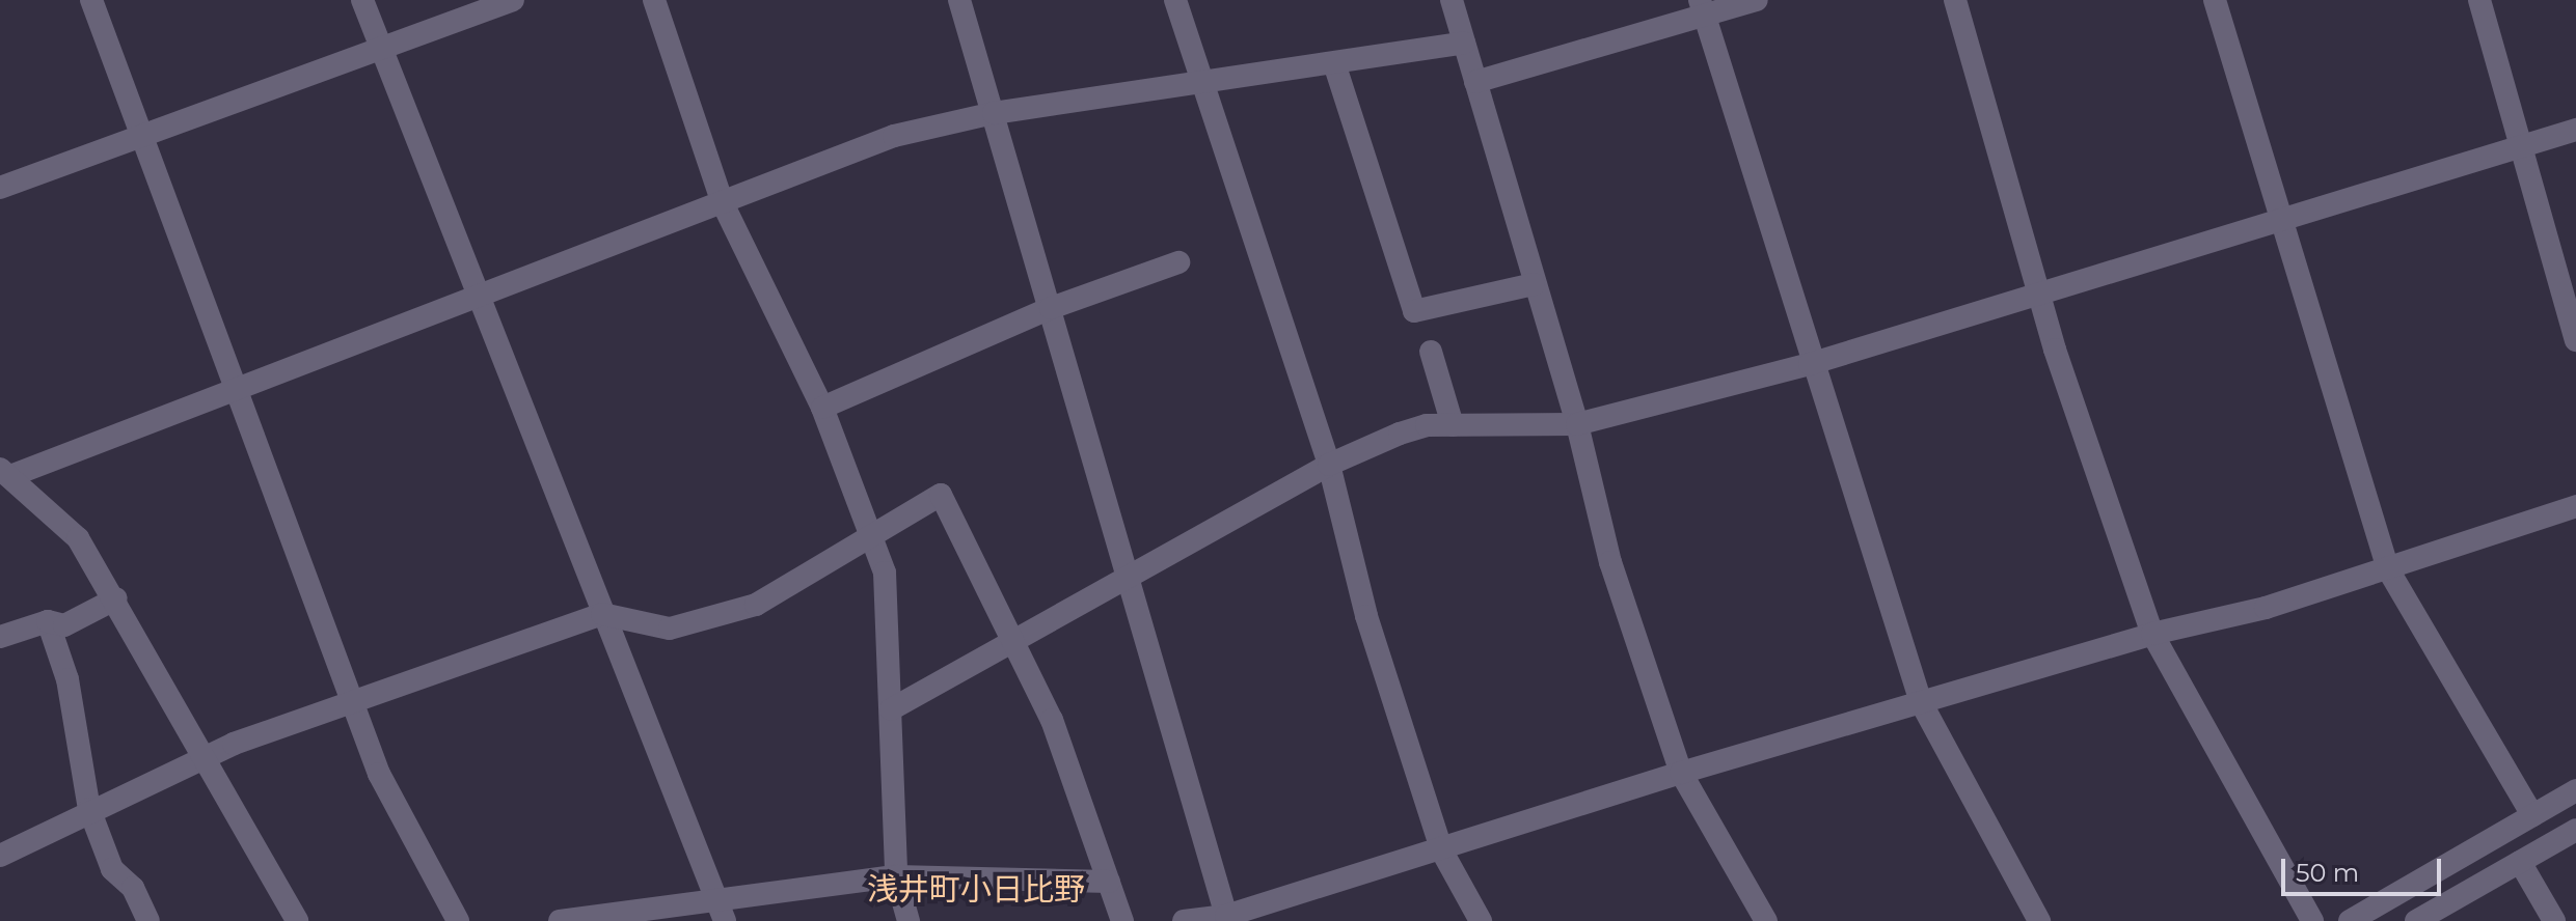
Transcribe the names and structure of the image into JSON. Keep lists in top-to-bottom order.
{
  "districts": ["浅井町小日比野"],
  "scale_bar": "50 m"
}
